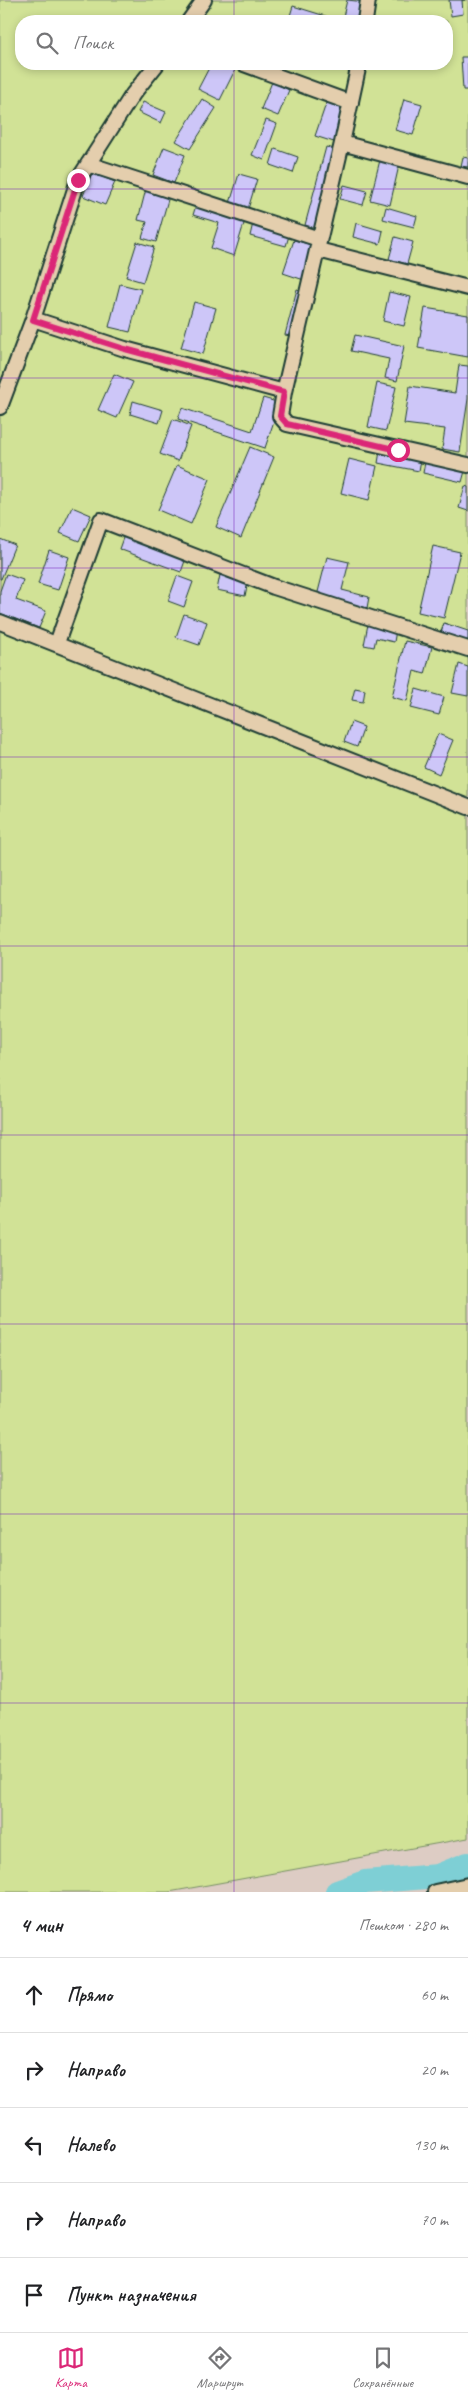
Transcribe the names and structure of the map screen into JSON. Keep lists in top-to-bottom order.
{
  "page": {
    "search": "Поиск",
    "heading": ["4 мин", "Пешком · 280 m"],
    "list": [
      ["Прямо", "60 m"],
      ["Направо", "20 m"],
      ["Налево", "130 m"],
      ["Направо", "70 m"],
      "Пункт назначения"
    ],
    "nav": ["Карта", "Маршрут", "Сохранённые"]
  }
}
